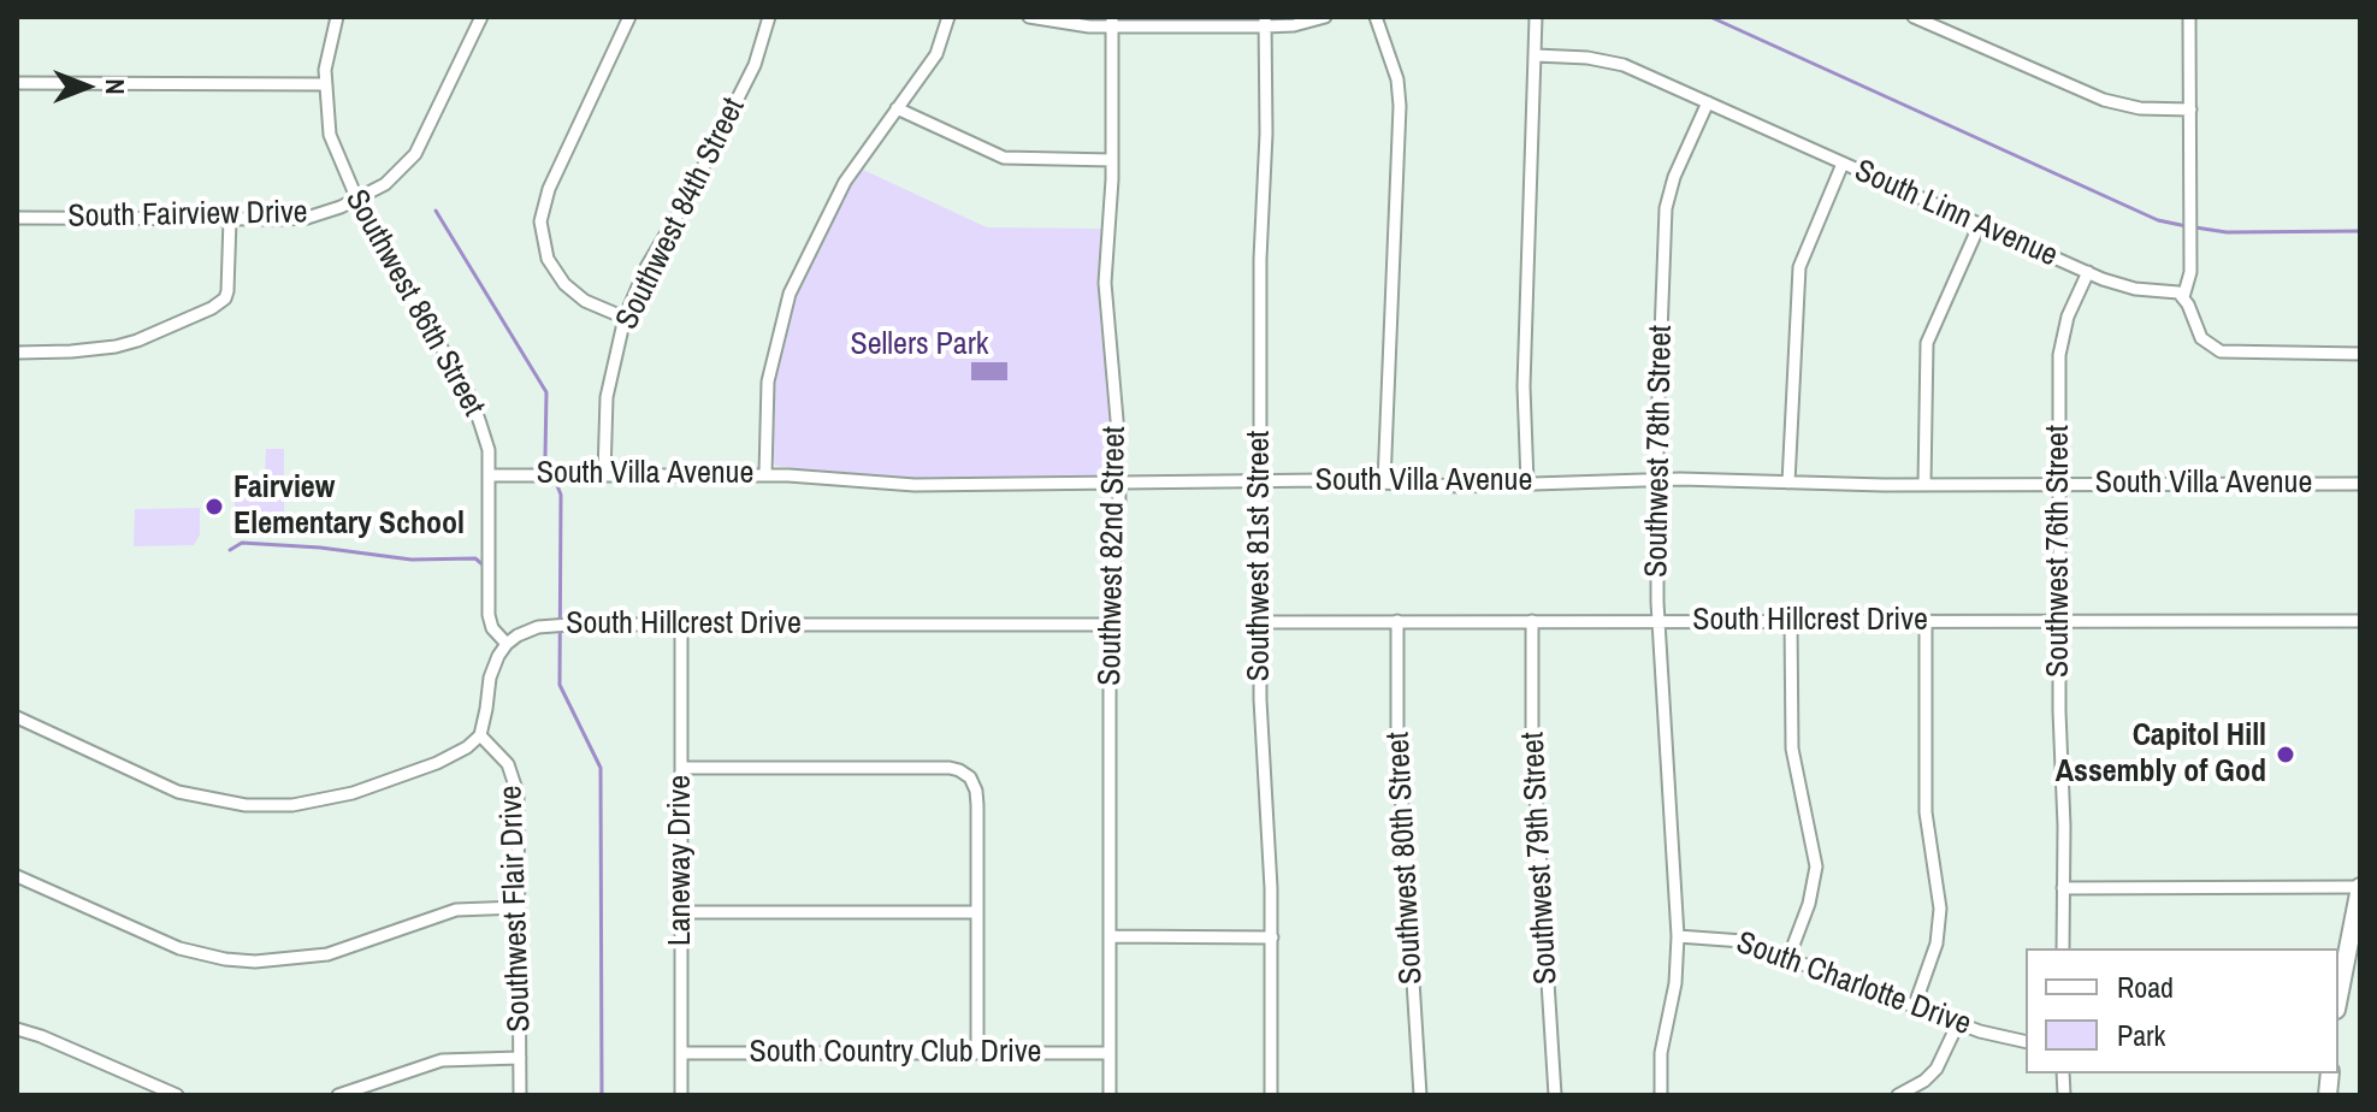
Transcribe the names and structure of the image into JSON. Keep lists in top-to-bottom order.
{
  "streets": {
    "street": [
      "Southwest 84th Street",
      "South Linn Avenue",
      "South Fairview Drive",
      "Southwest 86th Street",
      "Southwest 78th Street",
      "South Villa Avenue",
      "Southwest 76th Street",
      "Southwest 82nd Street",
      "Southwest 81st Street",
      "South Hillcrest Drive",
      "Southwest 80th Street",
      "Southwest 79th Street",
      "Laneway Drive",
      "Southwest Flair Drive",
      "South Charlotte Drive",
      "South Country Club Drive"
    ]
  },
  "crossings": [
    ["Southwest 84th Street", "South Villa Avenue"],
    ["South Linn Avenue", "Southwest 78th Street"],
    ["South Linn Avenue", "Southwest 76th Street"],
    ["South Fairview Drive", "Southwest 86th Street"],
    ["Southwest 86th Street", "South Villa Avenue"],
    ["Southwest 86th Street", "South Hillcrest Drive"],
    ["Southwest 78th Street", "South Villa Avenue"],
    ["Southwest 78th Street", "South Hillcrest Drive"],
    ["Southwest 78th Street", "South Charlotte Drive"],
    ["South Villa Avenue", "Southwest 76th Street"],
    ["South Villa Avenue", "Southwest 82nd Street"],
    ["South Villa Avenue", "Southwest 81st Street"],
    ["Southwest 76th Street", "South Hillcrest Drive"],
    ["Southwest 82nd Street", "South Hillcrest Drive"],
    ["Southwest 82nd Street", "South Country Club Drive"],
    ["Southwest 81st Street", "South Hillcrest Drive"],
    ["South Hillcrest Drive", "Southwest 80th Street"],
    ["South Hillcrest Drive", "Southwest 79th Street"],
    ["South Hillcrest Drive", "Laneway Drive"],
    ["Laneway Drive", "South Country Club Drive"]
  ],
  "parks": ["Sellers Park"],
  "places": ["Fairview Elementary School", "Capitol Hill Assembly of God"],
  "legend": ["Road", "Park"],
  "north": "right"
}
